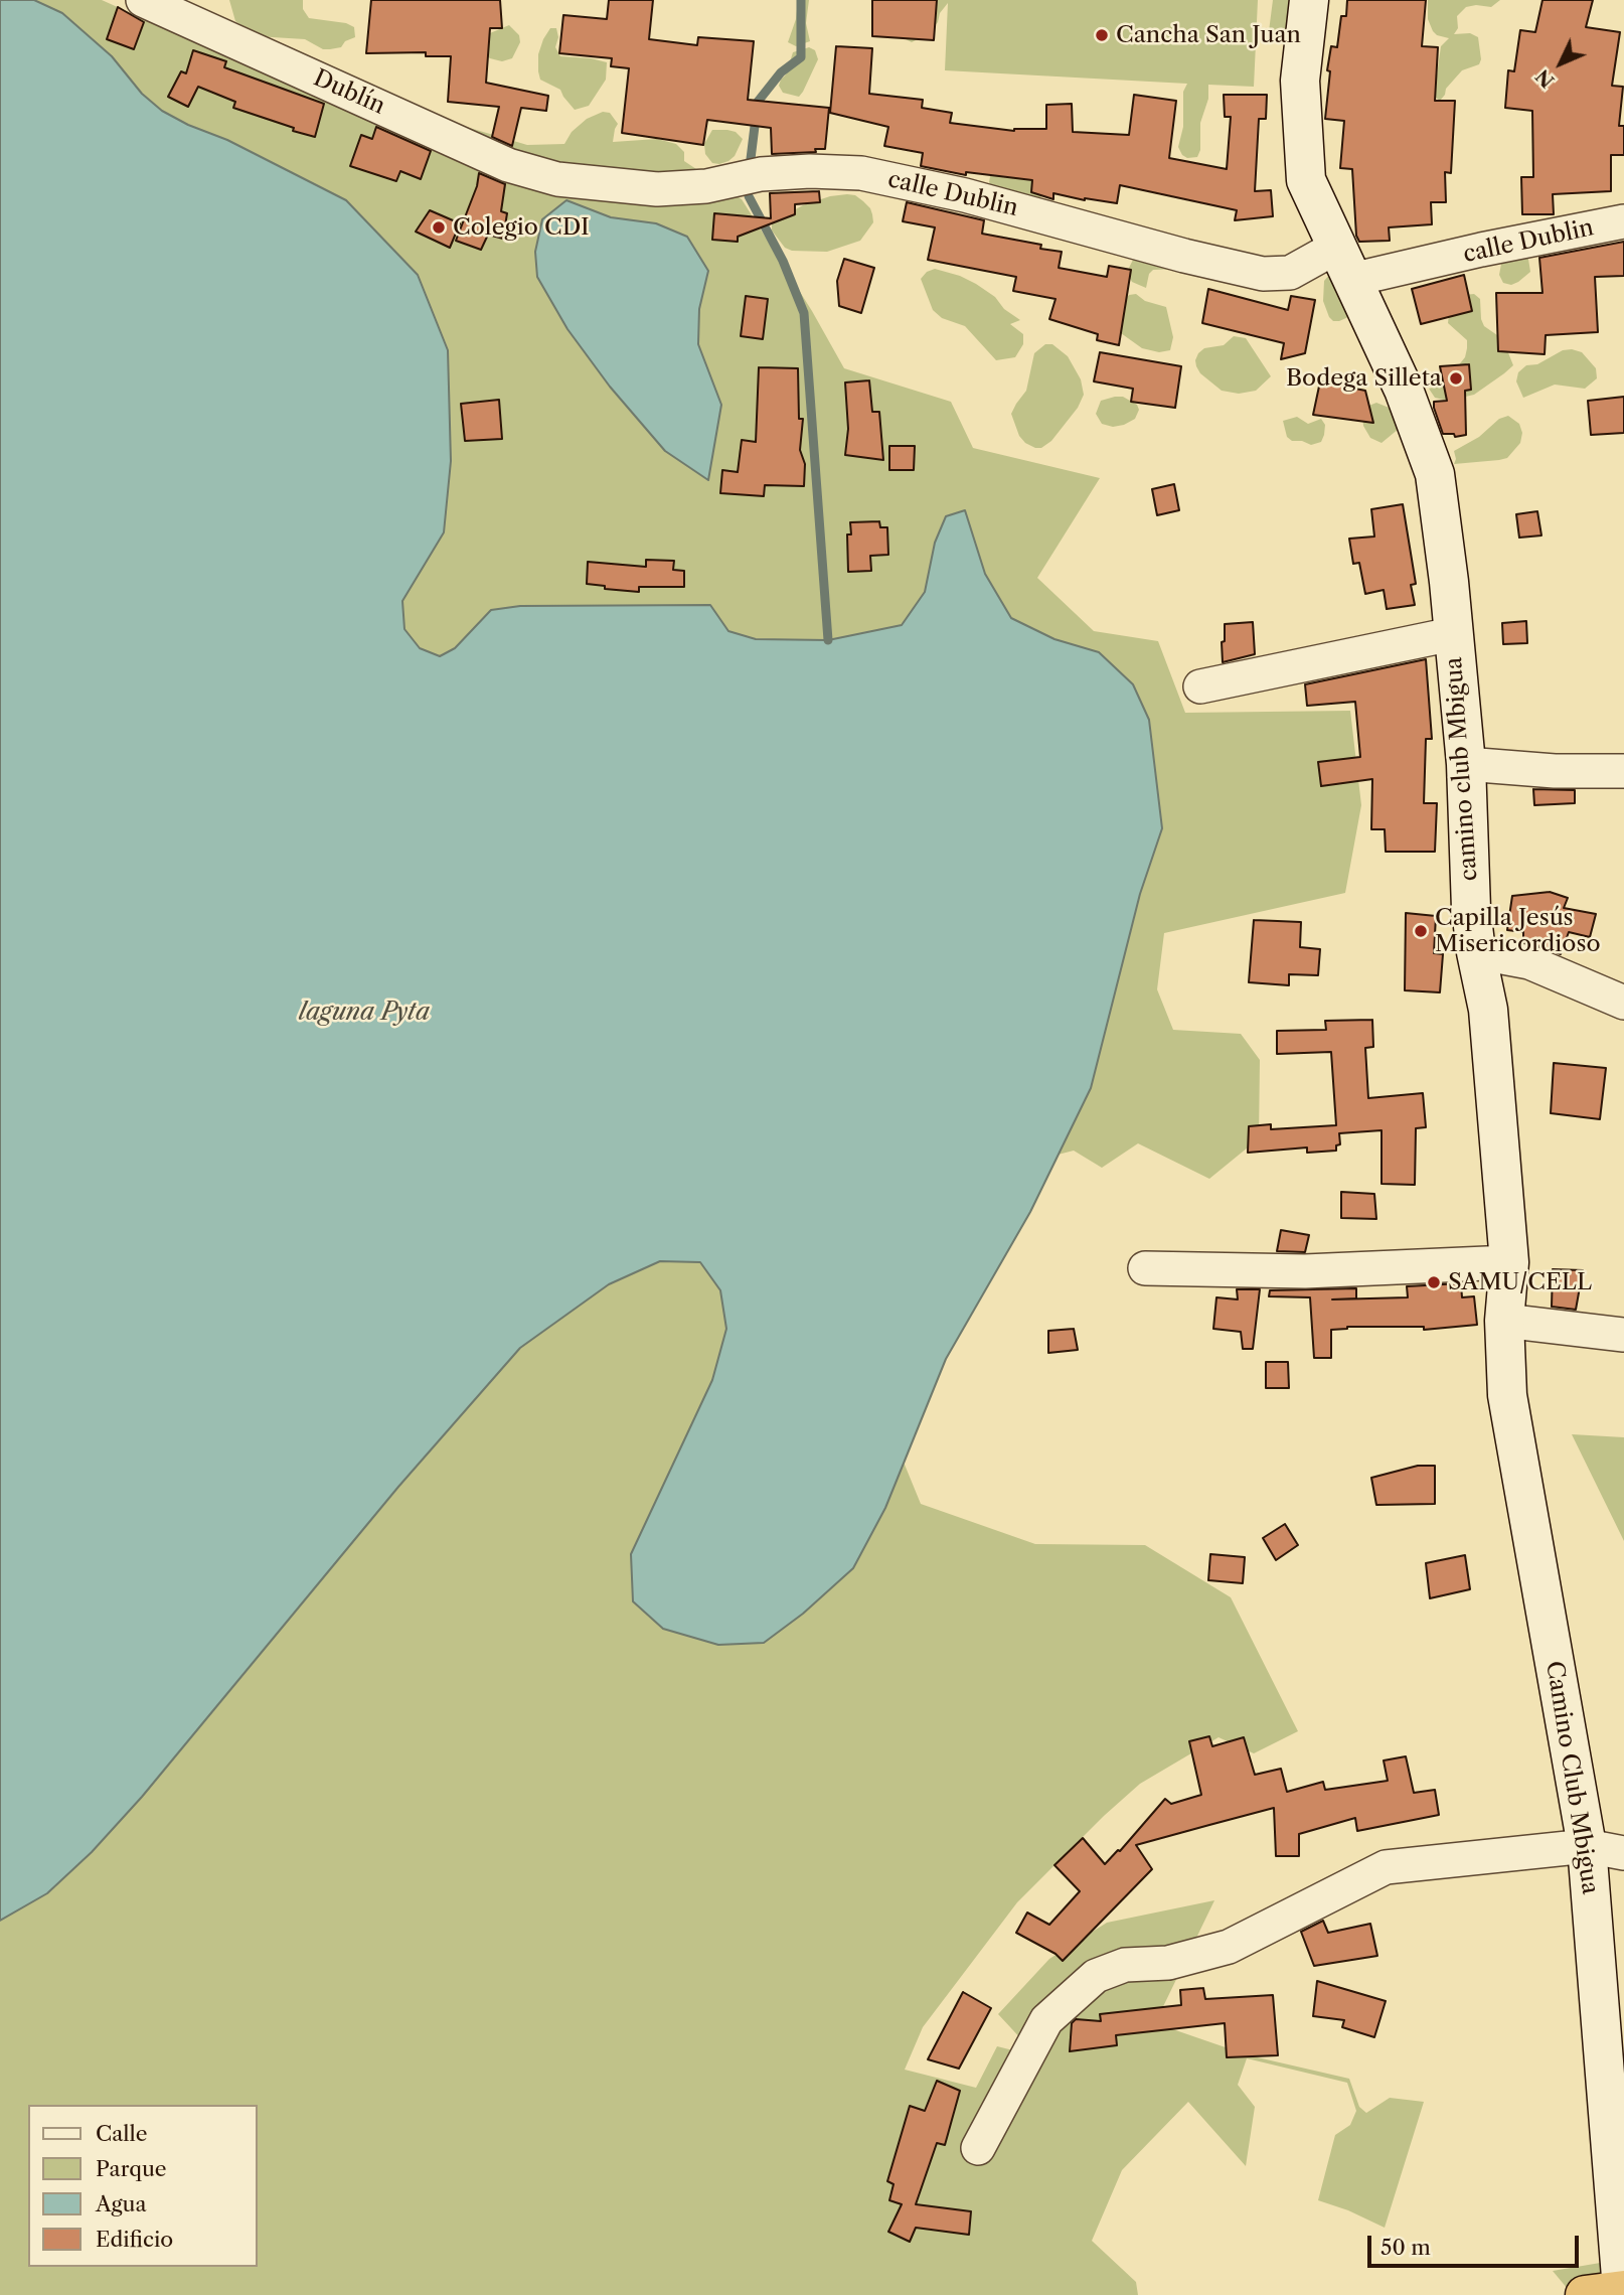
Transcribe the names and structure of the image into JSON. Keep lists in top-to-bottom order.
{
  "streets": {
    "main road": ["camino club Mbigua", "Camino Club Mbigua"],
    "street": ["Dublín", "calle Dublin"]
  },
  "crossings": [
    ["Dublín", "calle Dublin"],
    ["calle Dublin", "camino club Mbigua"],
    ["camino club Mbigua", "Camino Club Mbigua"]
  ],
  "water": ["laguna Pyta"],
  "places": [
    "Cancha San Juan",
    "Colegio CDI",
    "Bodega Silleta",
    "Capilla Jesús Misericordioso",
    "SAMU/CELL"
  ],
  "legend": [
    "Calle",
    "Parque",
    "Agua",
    "Edificio"
  ],
  "scale_bar": "50 m",
  "north": "bottom left"
}
